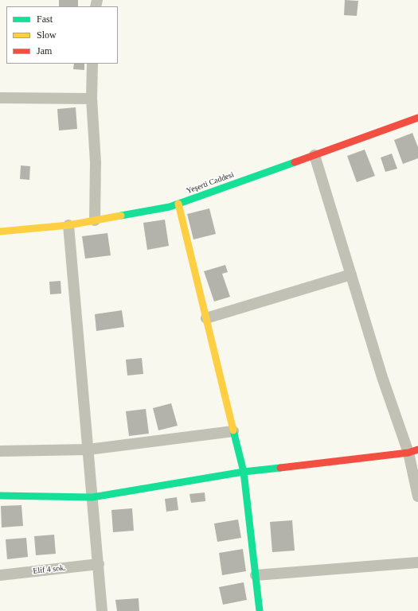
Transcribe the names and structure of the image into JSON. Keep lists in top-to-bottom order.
{
  "streets": {
    "street": ["Yeşerti Caddesi", "Elif 4 sok."]
  },
  "legend": ["Fast", "Slow", "Jam"]
}
